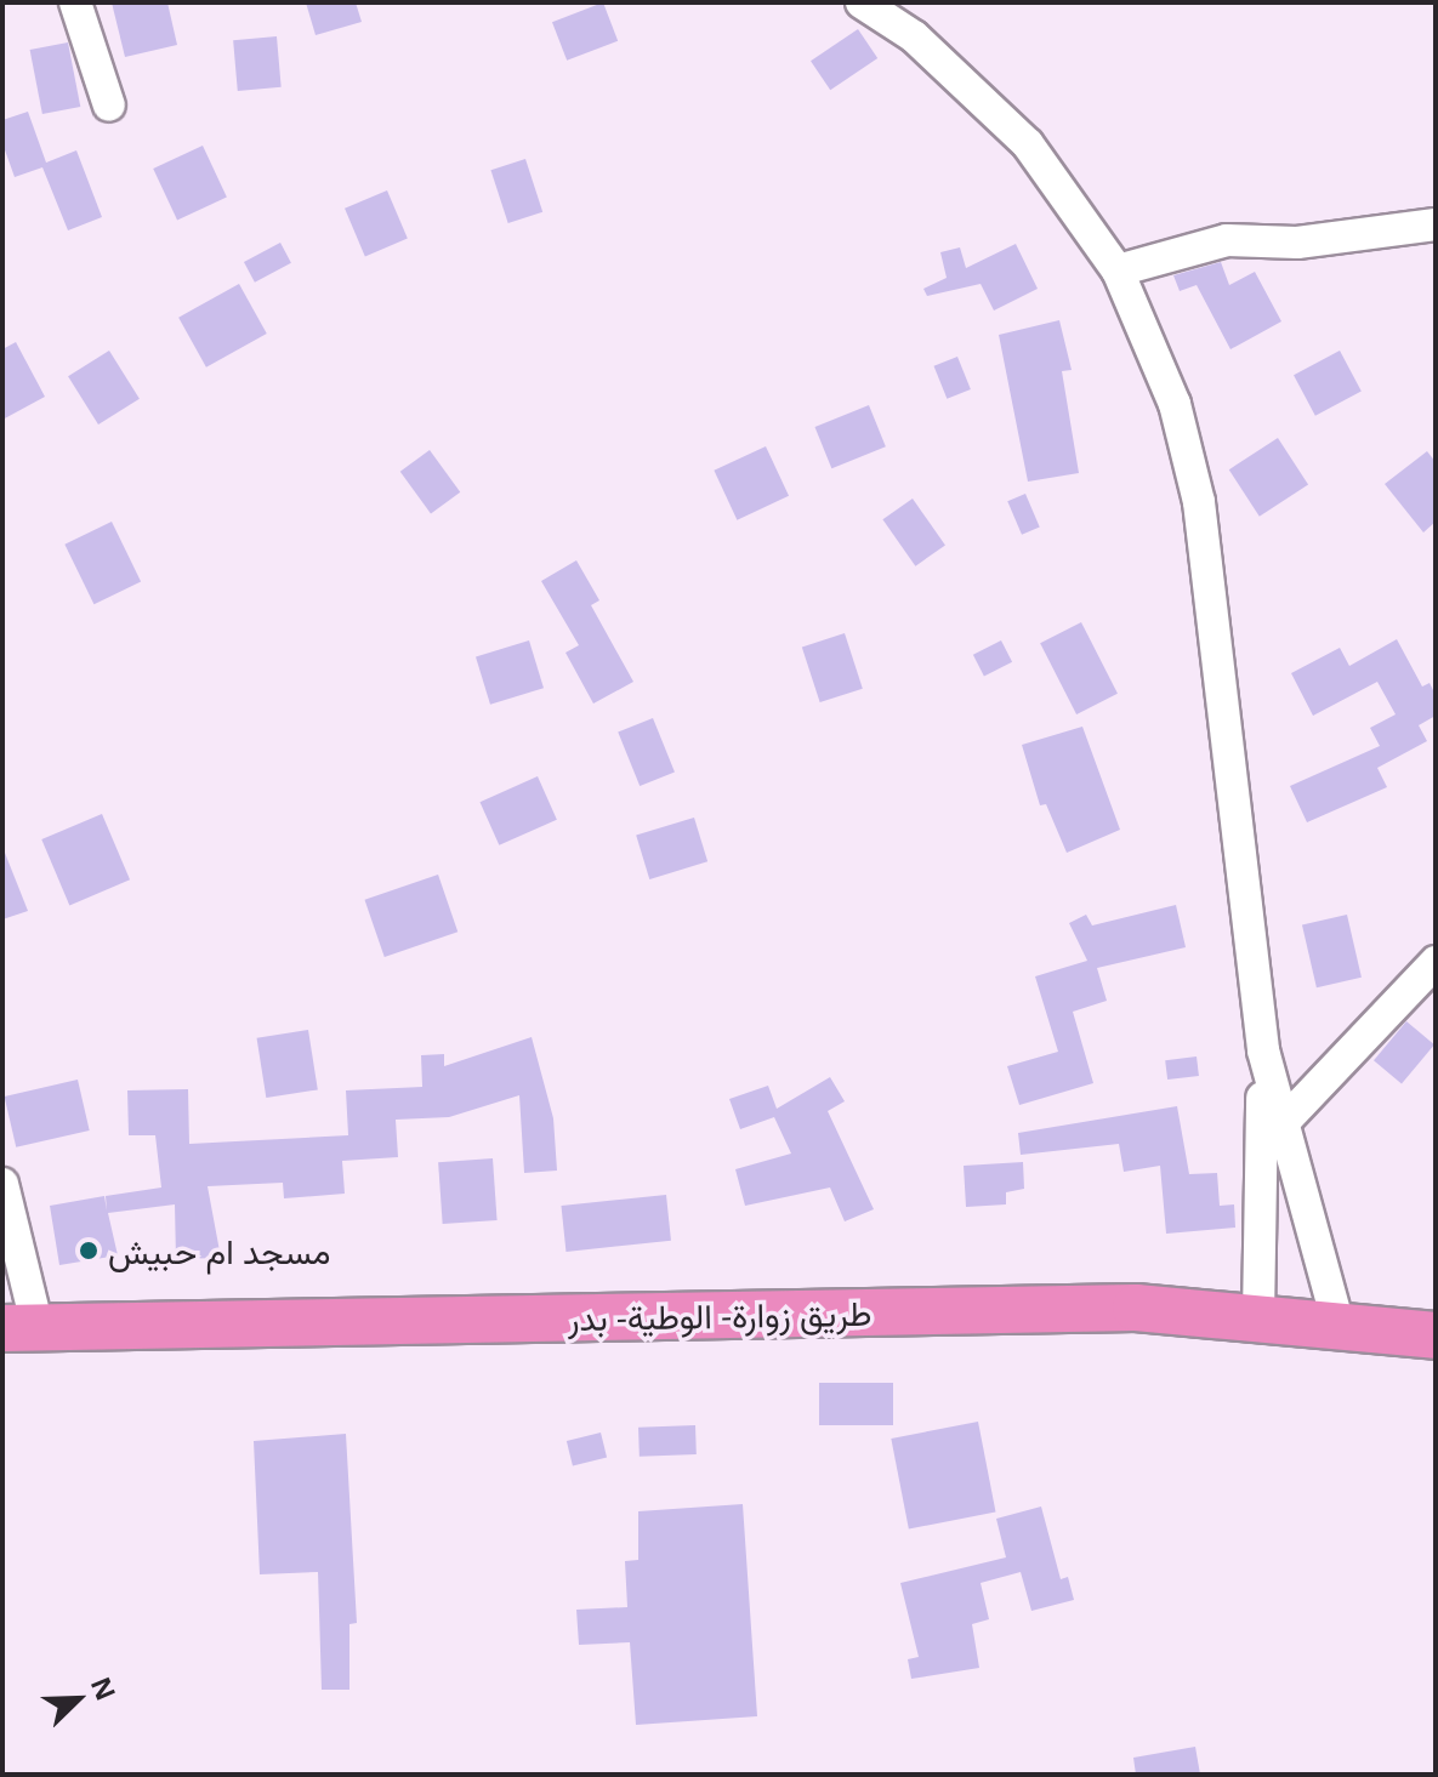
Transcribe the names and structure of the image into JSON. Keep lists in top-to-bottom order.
{
  "streets": {
    "highway": ["طريق زوارة- الوطية- بدر"]
  },
  "places": ["مسجد ام حبيش"],
  "north": "top right"
}
